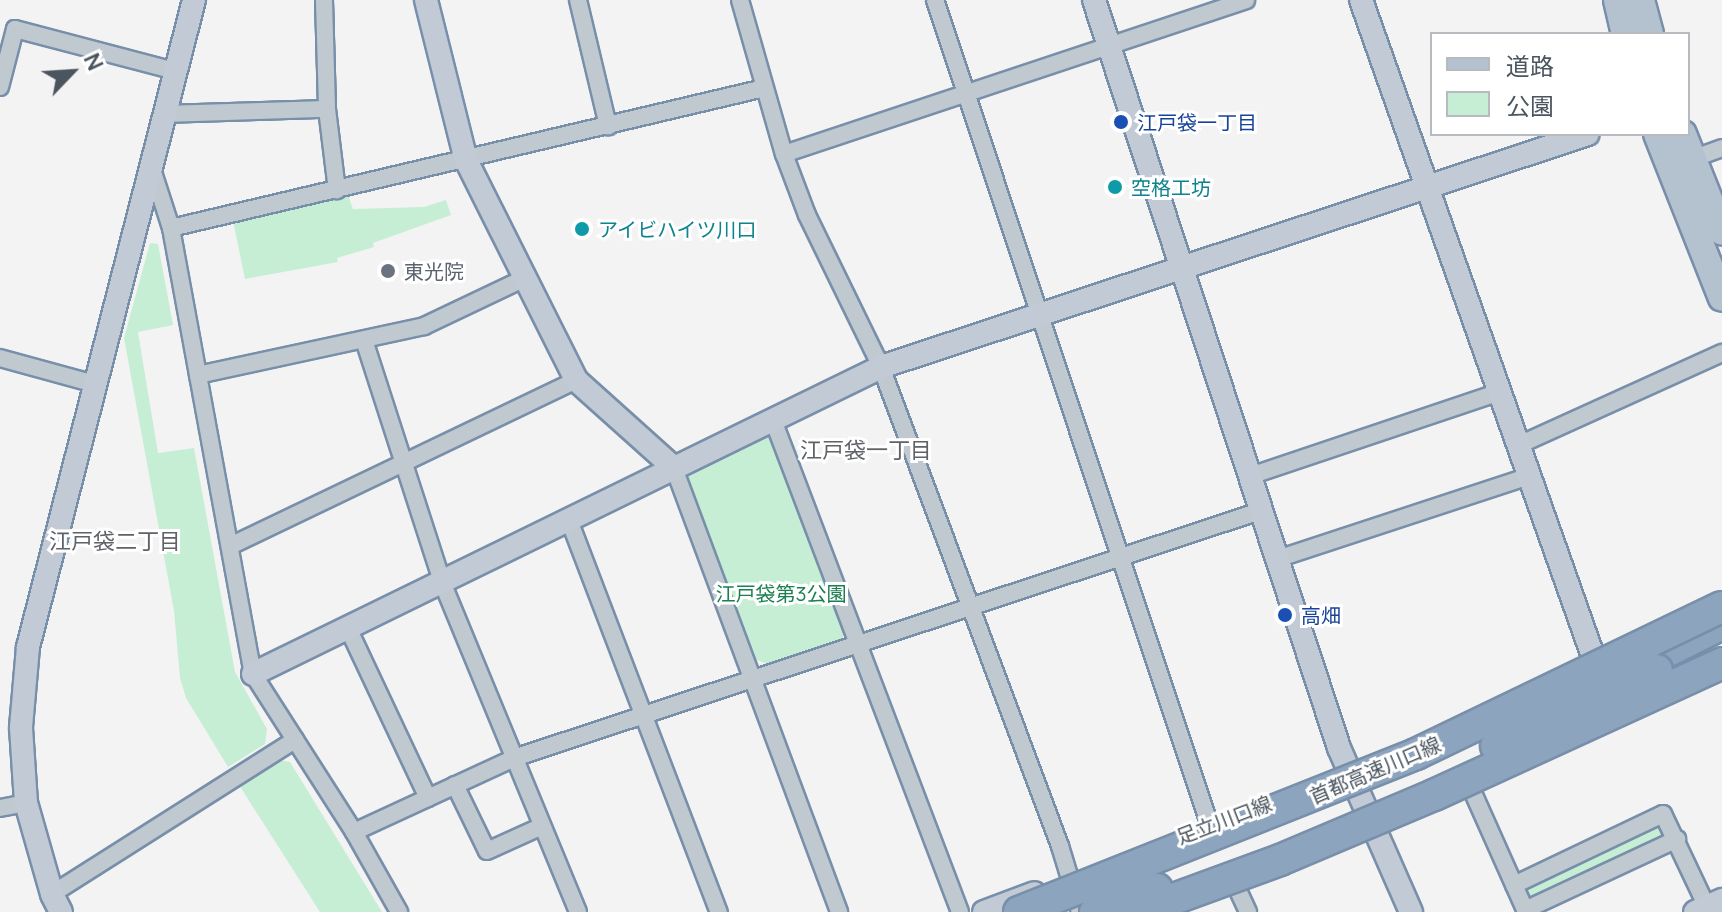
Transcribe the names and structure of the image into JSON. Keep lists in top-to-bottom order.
{
  "streets": {
    "highway": ["首都高速川口線"],
    "street": ["足立川口線"]
  },
  "districts": ["江戸袋一丁目", "江戸袋二丁目"],
  "parks": ["江戸袋第3公園"],
  "places": [
    "江戸袋一丁目",
    "空格工坊",
    "アイビハイツ川口",
    "東光院",
    "高畑"
  ],
  "legend": ["道路", "公園"],
  "north": "top right"
}
